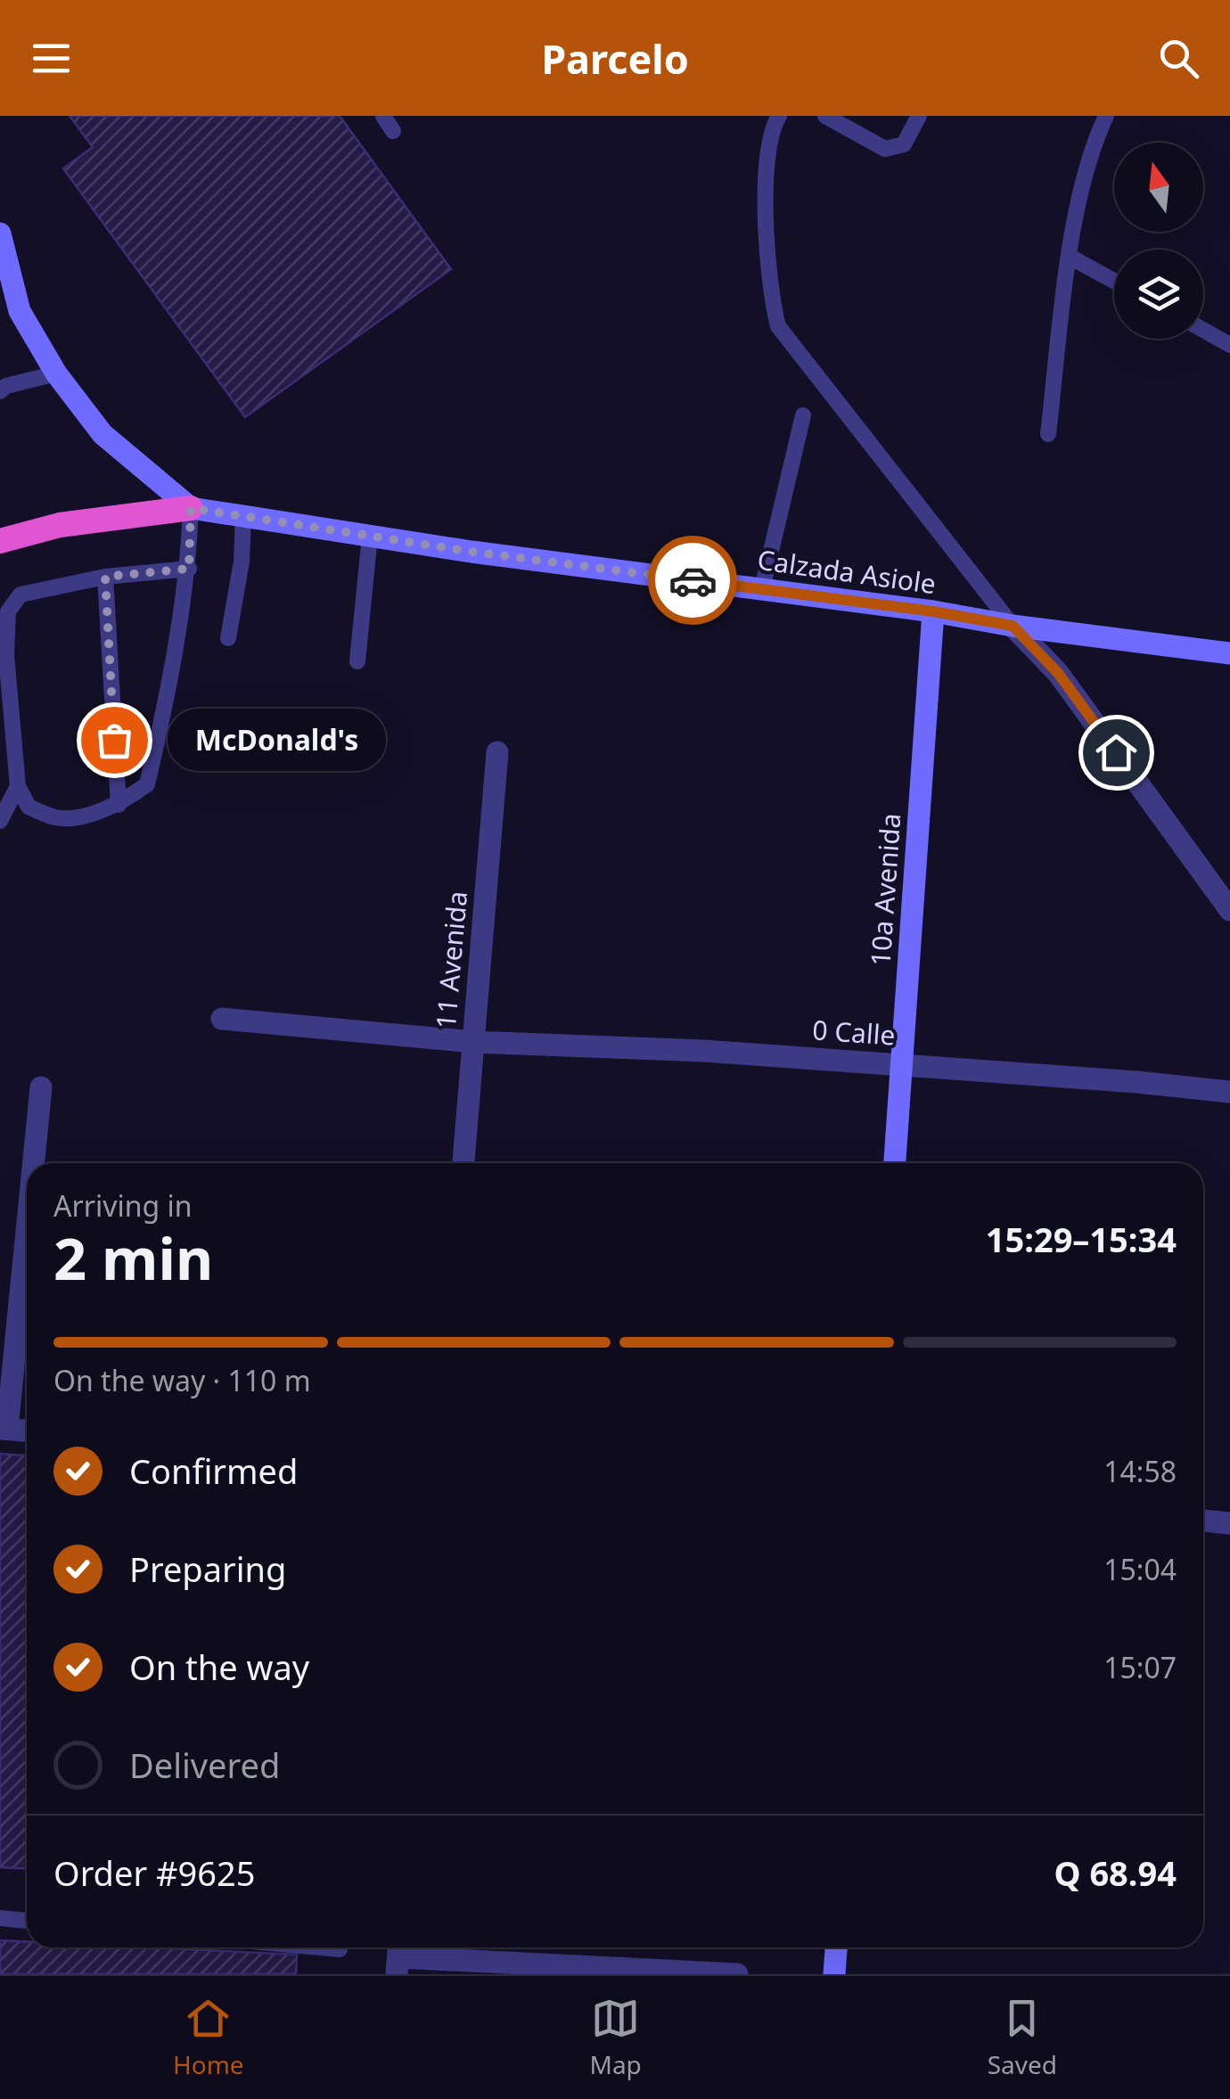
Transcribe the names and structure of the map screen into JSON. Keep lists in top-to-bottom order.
{
  "streets": {
    "main road": ["Calzada Asiole", "10a Avenida"],
    "street": ["11 Avenida", "0 Calle"]
  },
  "crossings": [
    ["Calzada Asiole", "10a Avenida"],
    ["10a Avenida", "0 Calle"],
    ["11 Avenida", "0 Calle"]
  ],
  "places": ["McDonald's"],
  "north": "top",
  "page": {
    "header": "Parcelo",
    "bubble": "McDonald's",
    "heading": ["2 min", "Arriving in", "15:29–15:34"],
    "panel": ["Order #9625", "Q 68.94"],
    "bar": "On the way · 110 m",
    "list": [
      ["Confirmed", "14:58"],
      ["Preparing", "15:04"],
      ["On the way", "15:07"],
      "Delivered"
    ],
    "tabs": ["Home", "Map", "Saved"]
  }
}
